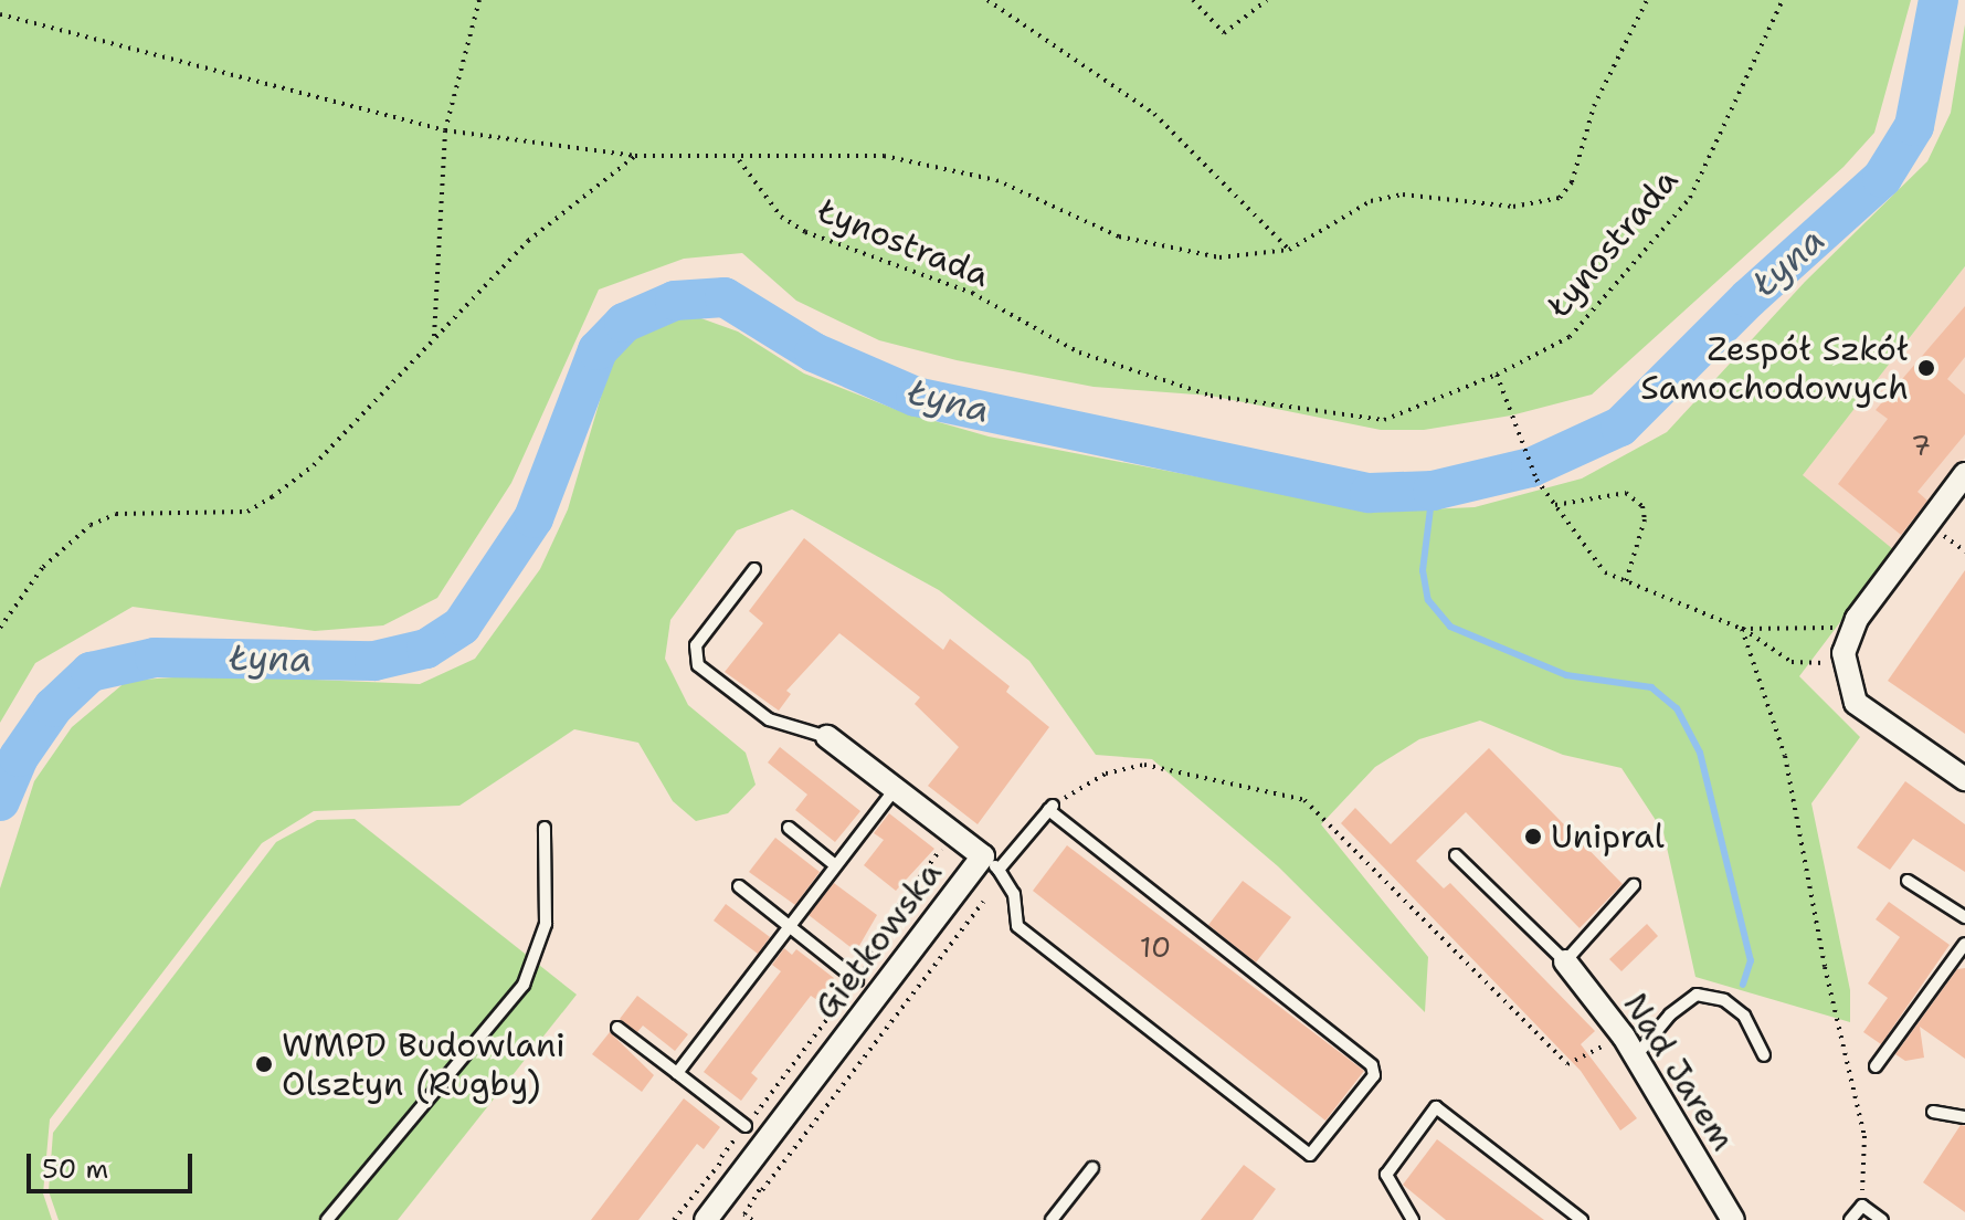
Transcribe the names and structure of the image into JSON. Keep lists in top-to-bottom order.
{
  "streets": {
    "street": ["Gietkowska", "Nad Jarem"],
    "path": ["Łynostrada"]
  },
  "water": ["Łyna"],
  "places": ["Zespół Szkół Samochodowych", "Unipral", "WMPD Budowlani Olsztyn (Rugby)"],
  "house_numbers": ["7", "10"],
  "scale_bar": "50 m"
}
